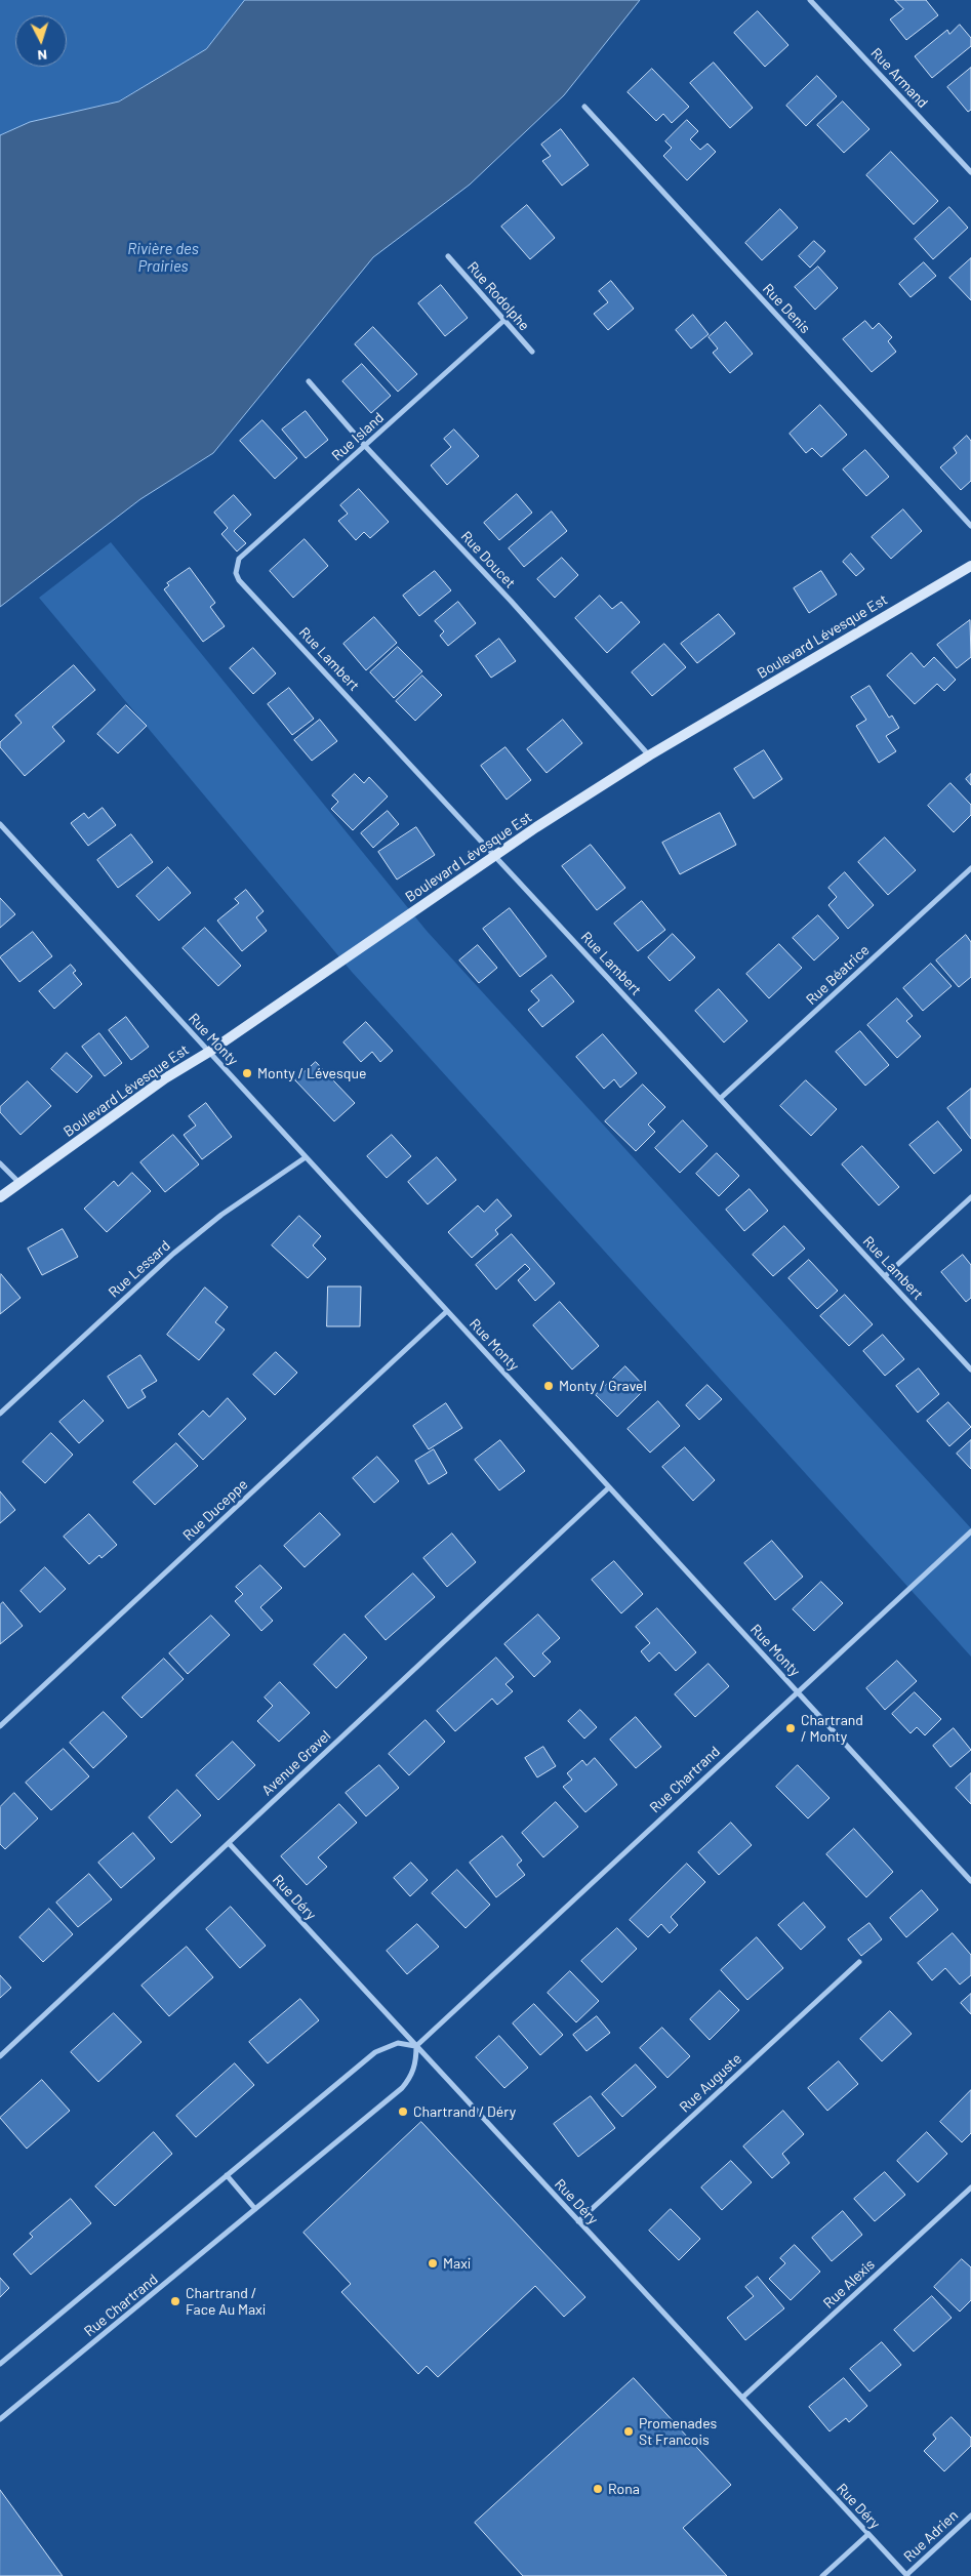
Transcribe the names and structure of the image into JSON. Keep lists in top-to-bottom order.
{
  "streets": {
    "street": [
      "Rue Armand",
      "Rue Rodolphe",
      "Rue Denis",
      "Rue Island",
      "Rue Doucet",
      "Boulevard Lévesque Est",
      "Rue Lambert",
      "Rue Béatrice",
      "Rue Monty",
      "Rue Lessard",
      "Rue Duceppe",
      "Avenue Gravel",
      "Rue Chartrand",
      "Rue Déry",
      "Rue Auguste",
      "Rue Alexis",
      "Rue Adrien"
    ]
  },
  "crossings": [
    ["Rue Rodolphe", "Rue Island"],
    ["Rue Island", "Rue Doucet"],
    ["Rue Island", "Rue Lambert"],
    ["Rue Doucet", "Boulevard Lévesque Est"],
    ["Boulevard Lévesque Est", "Rue Lambert"],
    ["Boulevard Lévesque Est", "Rue Monty"],
    ["Rue Lambert", "Rue Béatrice"],
    ["Rue Monty", "Rue Lessard"],
    ["Rue Monty", "Rue Duceppe"],
    ["Rue Monty", "Avenue Gravel"],
    ["Rue Monty", "Rue Chartrand"],
    ["Avenue Gravel", "Rue Déry"],
    ["Rue Chartrand", "Rue Déry"],
    ["Rue Déry", "Rue Auguste"],
    ["Rue Déry", "Rue Alexis"],
    ["Rue Déry", "Rue Adrien"]
  ],
  "water": ["Rivière des Prairies"],
  "places": [
    "Monty / Lévesque",
    "Monty / Gravel",
    "Chartrand / Monty",
    "Chartrand / Déry",
    "Maxi",
    "Chartrand / Face Au Maxi",
    "Promenades St Francois",
    "Rona"
  ],
  "north": "bottom"
}
